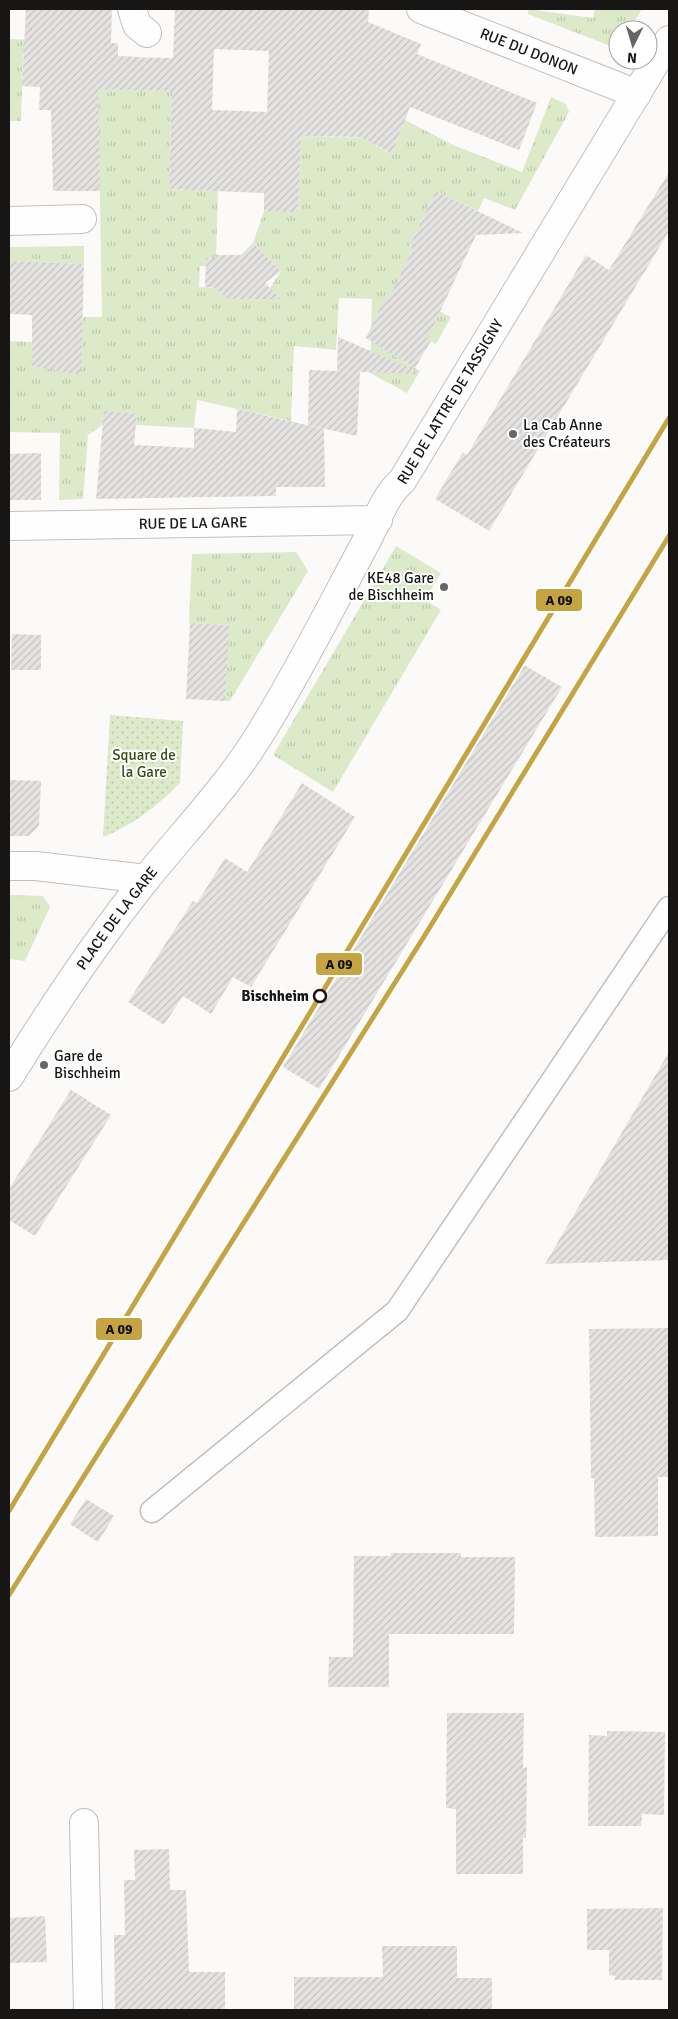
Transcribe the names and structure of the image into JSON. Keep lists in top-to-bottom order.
{
  "streets": {
    "street": [
      "RUE DU DONON",
      "RUE DE LATTRE DE TASSIGNY",
      "RUE DE LA GARE",
      "PLACE DE LA GARE"
    ]
  },
  "crossings": [
    ["RUE DU DONON", "RUE DE LATTRE DE TASSIGNY"],
    ["RUE DE LATTRE DE TASSIGNY", "RUE DE LA GARE"],
    ["RUE DE LATTRE DE TASSIGNY", "PLACE DE LA GARE"]
  ],
  "parks": ["Square de la Gare"],
  "places": [
    "La Cab Anne des Créateurs",
    "KE48 Gare de Bischheim",
    "Bischheim",
    "Gare de Bischheim"
  ],
  "north": "bottom"
}
